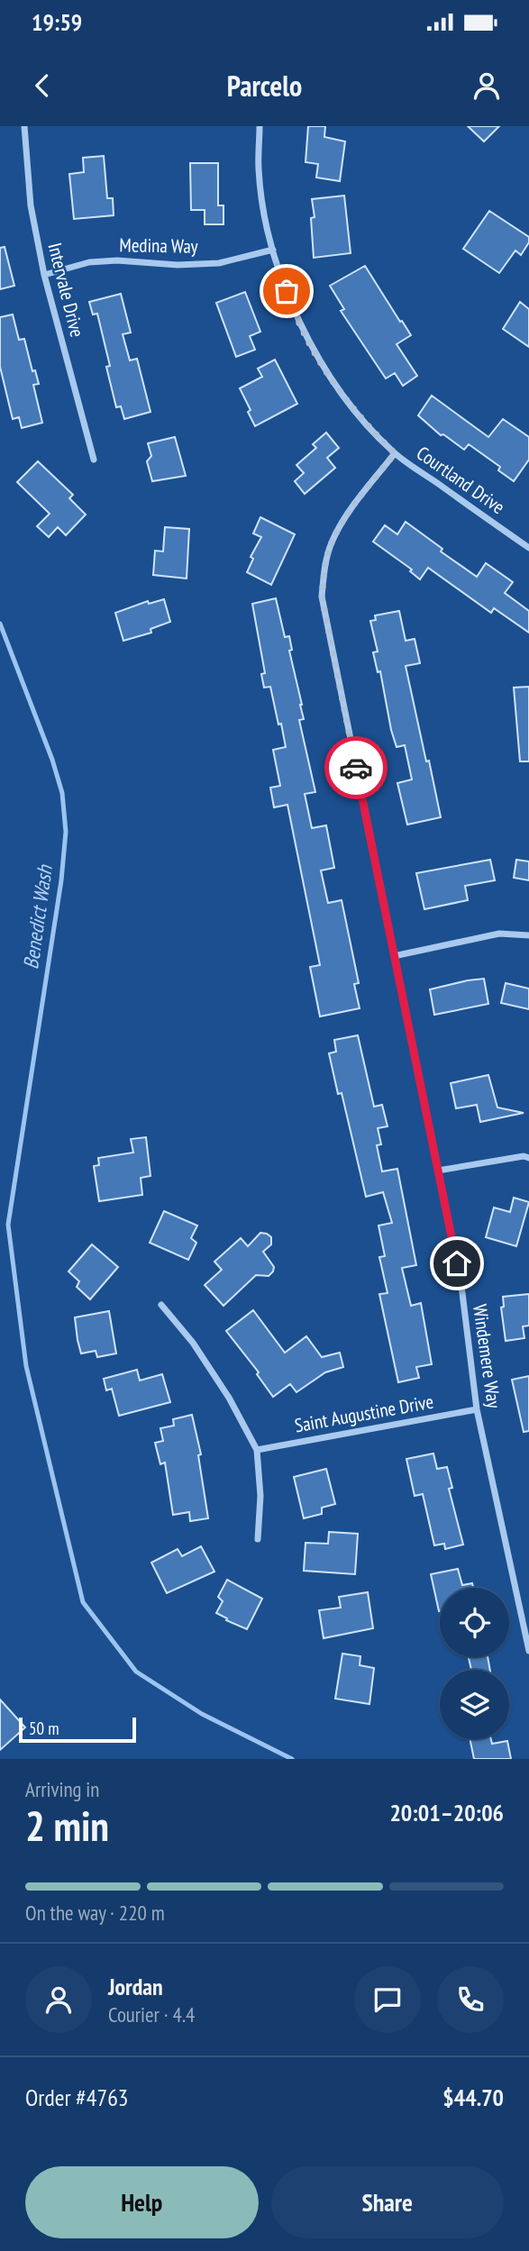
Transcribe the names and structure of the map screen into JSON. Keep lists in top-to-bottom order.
{
  "streets": {
    "street": [
      "Medina Way",
      "Intervale Drive",
      "Courtland Drive",
      "Windemere Way",
      "Saint Augustine Drive"
    ]
  },
  "crossings": [
    ["Medina Way", "Intervale Drive"],
    ["Medina Way", "Courtland Drive"],
    ["Courtland Drive", "Windemere Way"],
    ["Windemere Way", "Saint Augustine Drive"]
  ],
  "water": ["Benedict Wash"],
  "scale_bar": "50 m",
  "page": {
    "status": "19:59",
    "header": "Parcelo",
    "scale": "50 m",
    "heading": ["2 min", "Arriving in", "20:01–20:06"],
    "panel": [
      "Jordan",
      "Courier · 4.4",
      "Order #4763",
      "$44.70"
    ],
    "bar": "On the way · 220 m",
    "buttons": ["Help", "Share"]
  }
}
